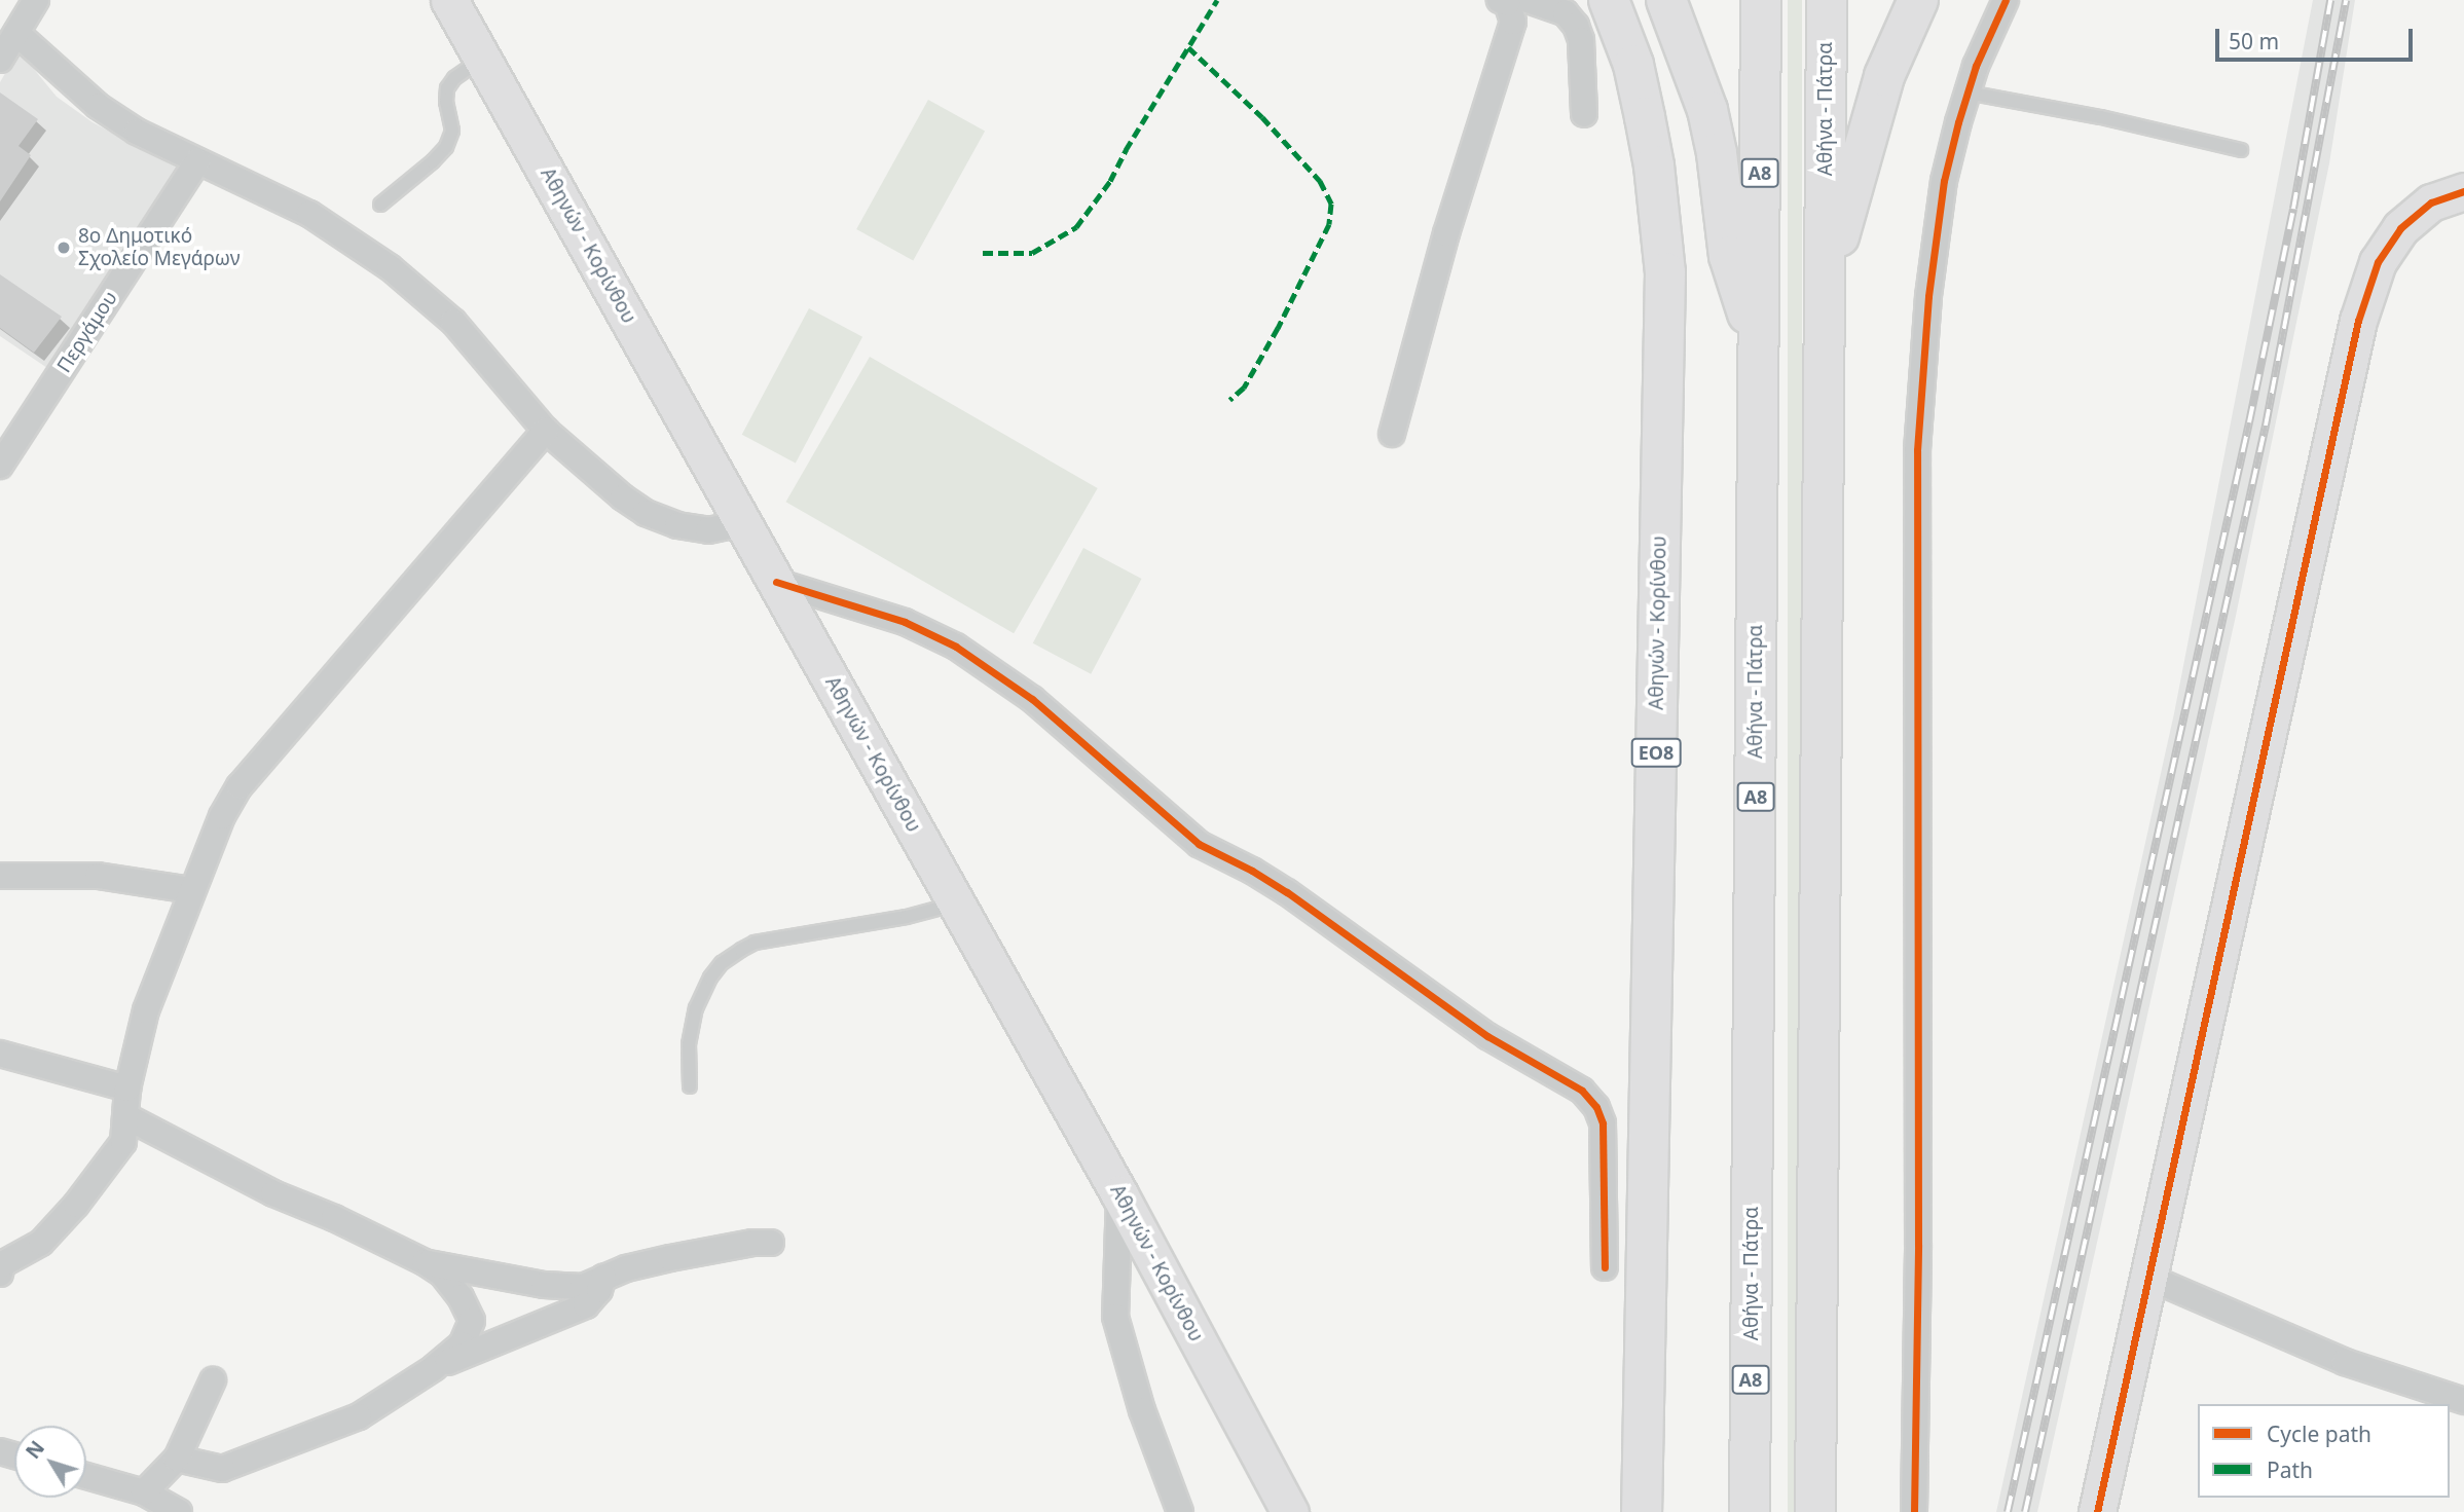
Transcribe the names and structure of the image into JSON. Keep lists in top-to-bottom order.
{
  "streets": {
    "main road": [
      "Αθήνα - Πάτρα",
      "Α8",
      "Αθηνών - Κορίνθου",
      "ΕΟ8"
    ],
    "street": ["Περγάμου"]
  },
  "places": ["8ο Δημοτικό Σχολείο Μεγάρων"],
  "legend": ["Cycle path", "Path"],
  "scale_bar": "50 m",
  "north": "top left"
}
